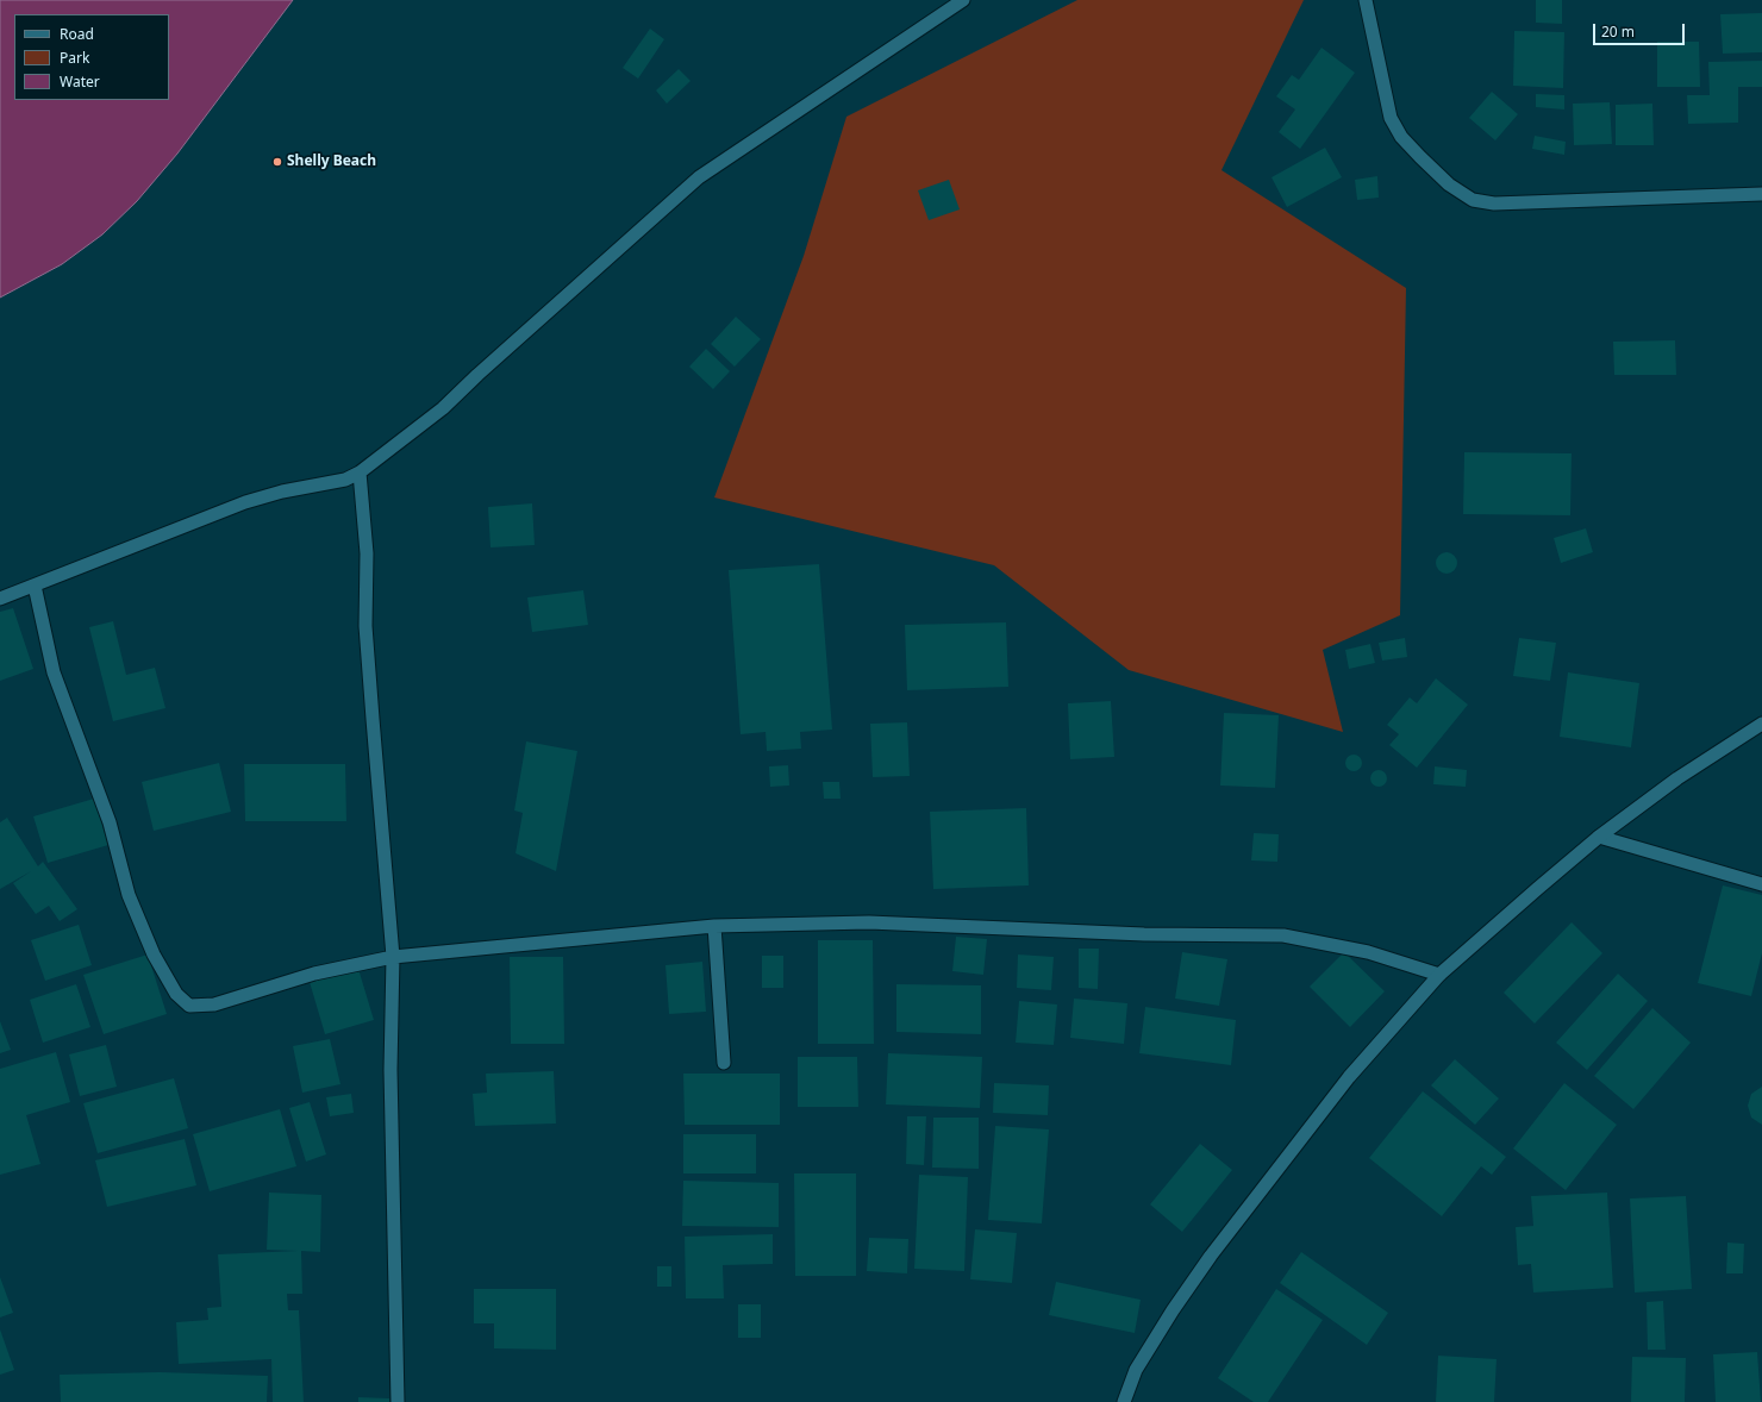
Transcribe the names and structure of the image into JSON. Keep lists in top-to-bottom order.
{
  "places": ["Shelly Beach"],
  "legend": ["Road", "Park", "Water"],
  "scale_bar": "20 m"
}
